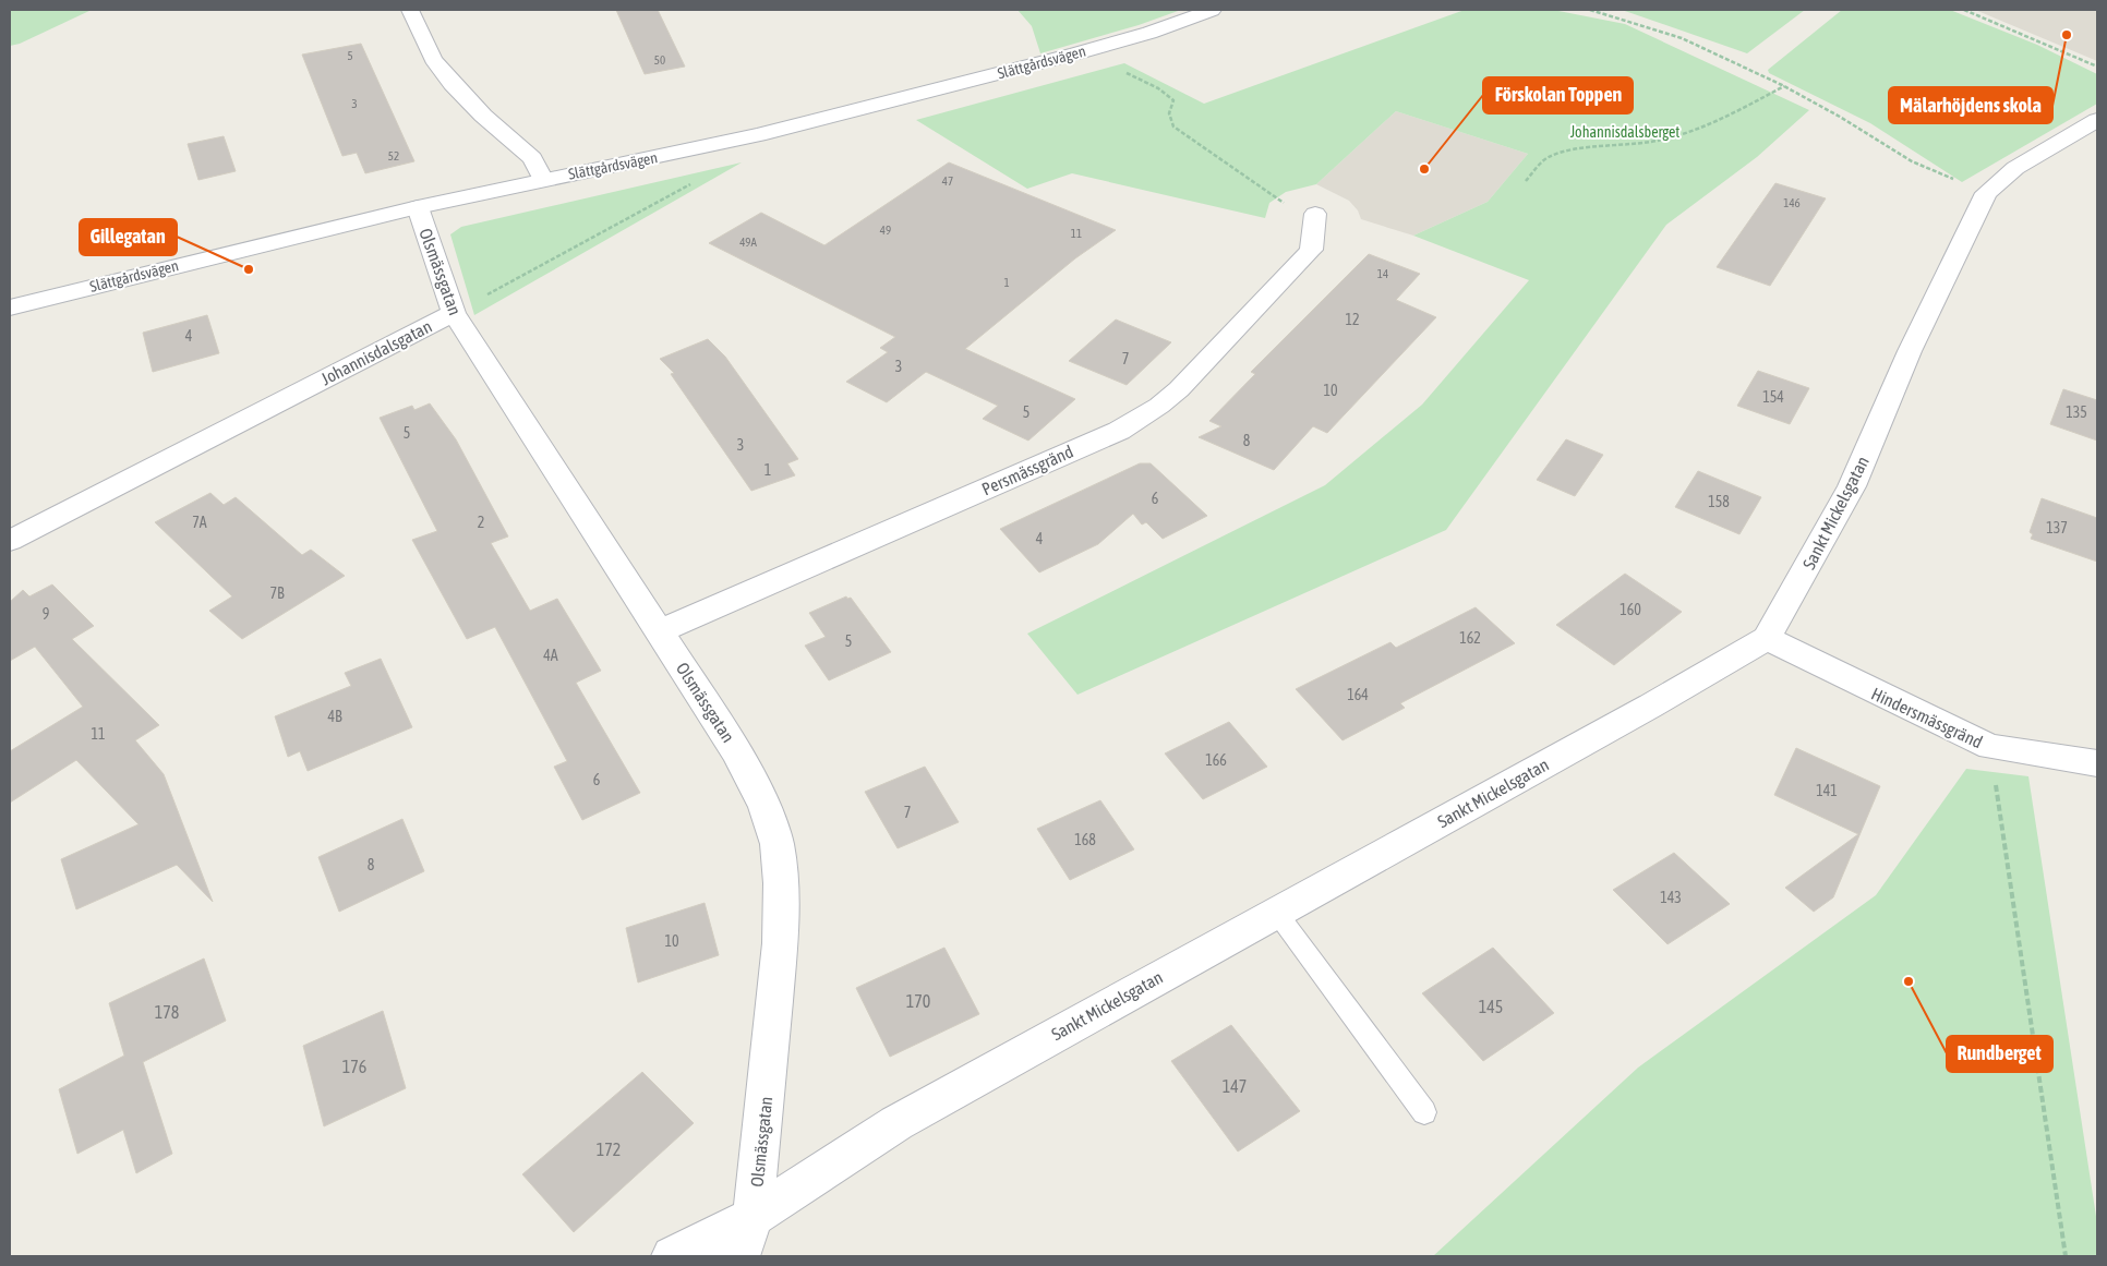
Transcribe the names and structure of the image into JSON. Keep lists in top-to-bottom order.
{
  "streets": {
    "street": [
      "Slättgårdsvägen",
      "Olsmässgatan",
      "Johannisdalsgatan",
      "Persmässgränd",
      "Sankt Mickelsgatan",
      "Hindersmässgränd"
    ]
  },
  "crossings": [
    ["Slättgårdsvägen", "Olsmässgatan"],
    ["Olsmässgatan", "Johannisdalsgatan"],
    ["Olsmässgatan", "Persmässgränd"],
    ["Olsmässgatan", "Sankt Mickelsgatan"],
    ["Sankt Mickelsgatan", "Hindersmässgränd"]
  ],
  "parks": ["Johannisdalsberget"],
  "places": [
    "Mälarhöjdens skola",
    "Förskolan Toppen",
    "Gillegatan",
    "Rundberget"
  ],
  "house_numbers": [
    "5",
    "50",
    "3",
    "52",
    "47",
    "146",
    "49",
    "11",
    "49A",
    "14",
    "1",
    "12",
    "4",
    "7",
    "3",
    "10",
    "154",
    "5",
    "135",
    "5",
    "8",
    "3",
    "1",
    "6",
    "158",
    "7A",
    "2",
    "137",
    "4",
    "7B",
    "160",
    "9",
    "162",
    "5",
    "4A",
    "164",
    "4B",
    "11",
    "166",
    "6",
    "141",
    "7",
    "168",
    "8",
    "143",
    "10",
    "170",
    "145",
    "178",
    "176",
    "147",
    "172"
  ]
}
